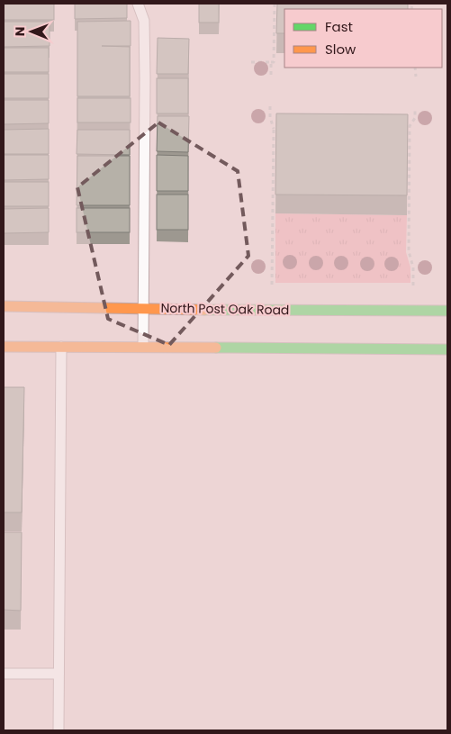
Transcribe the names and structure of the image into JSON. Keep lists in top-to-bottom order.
{
  "streets": {
    "main road": ["North Post Oak Road"]
  },
  "legend": ["Fast", "Slow"],
  "north": "left"
}
